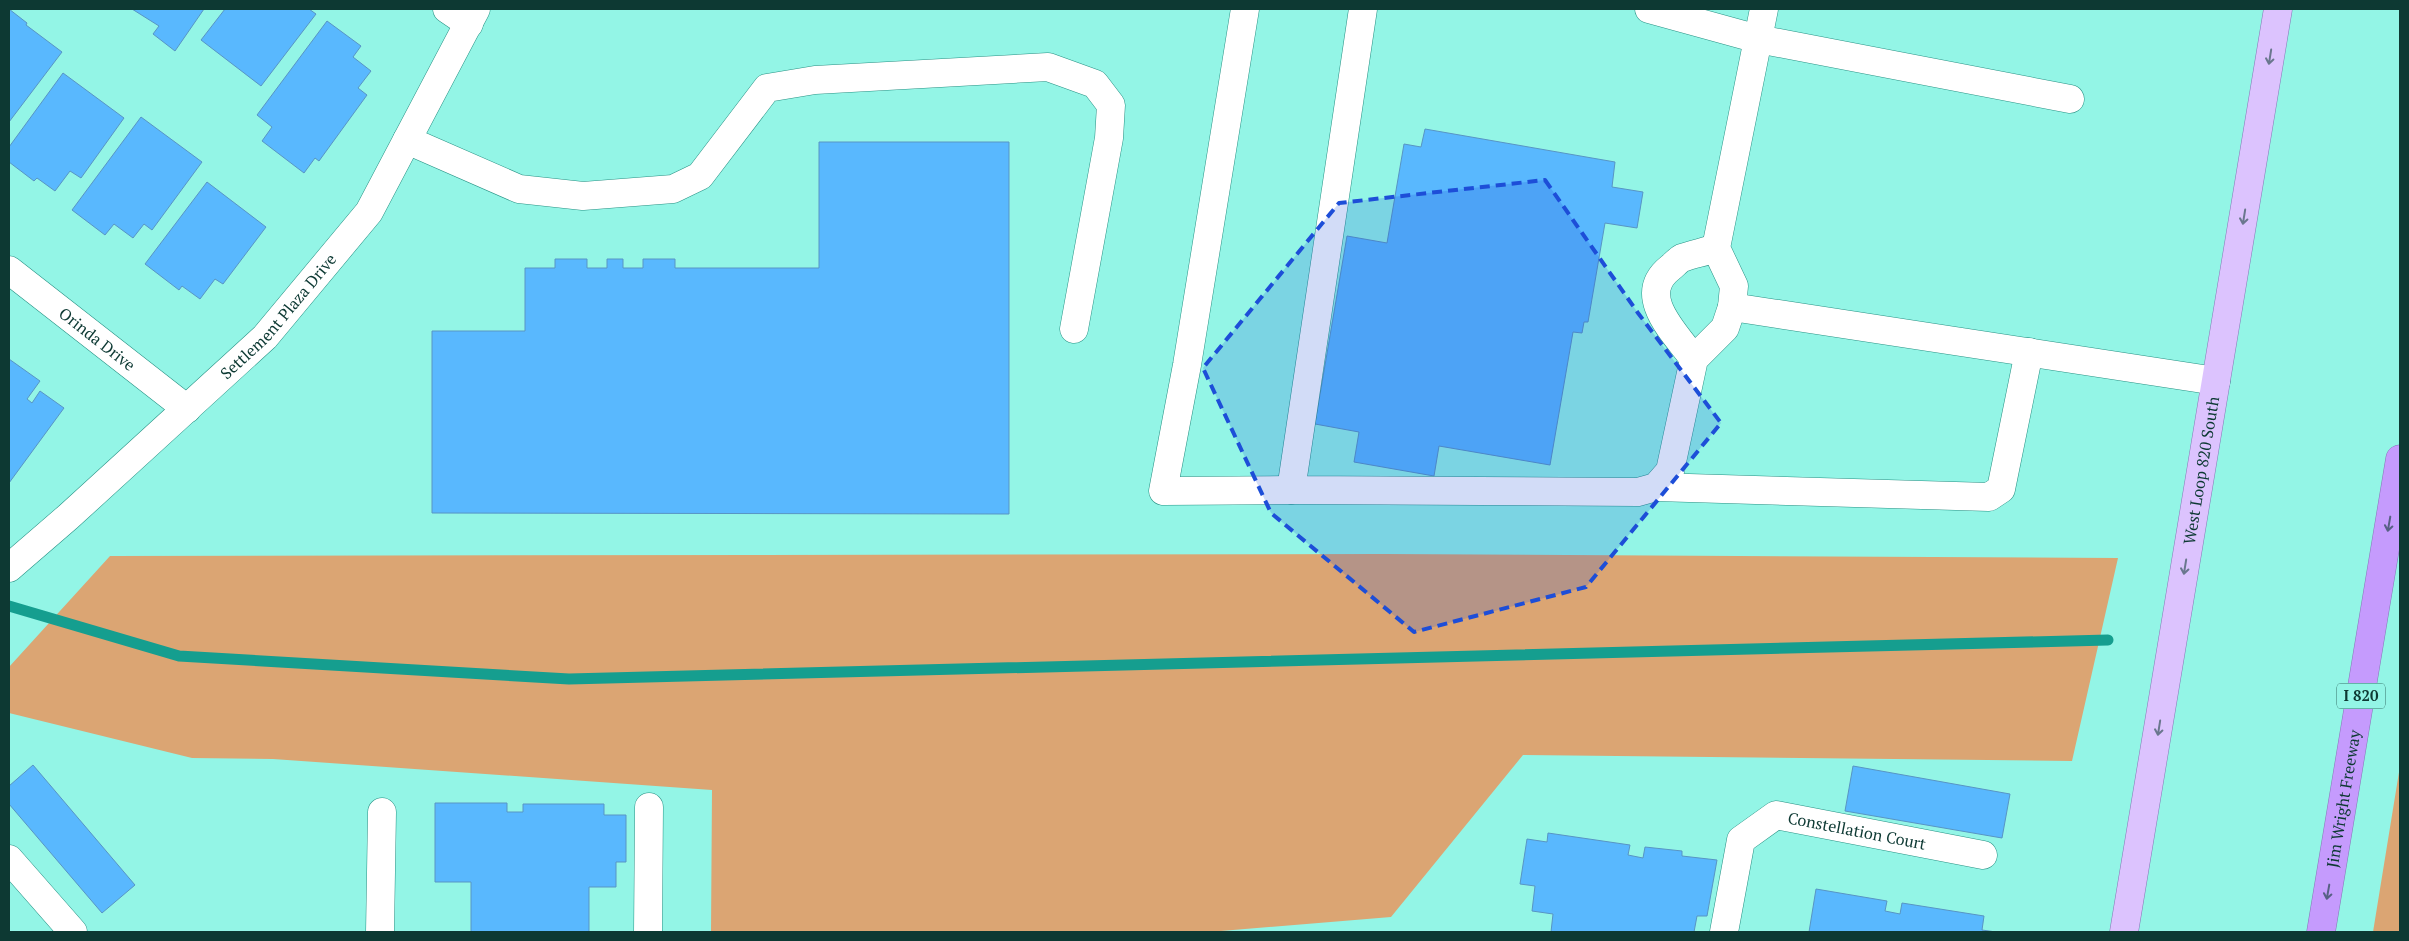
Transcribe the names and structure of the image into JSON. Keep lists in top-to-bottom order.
{
  "streets": {
    "highway": ["I 820", "Jim Wright Freeway"],
    "main road": ["West Loop 820 South"],
    "street": ["Settlement Plaza Drive", "Orinda Drive", "Constellation Court"]
  },
  "crossings": [
    ["Settlement Plaza Drive", "Orinda Drive"]
  ],
  "one_way": ["West Loop 820 South", "Jim Wright Freeway"]
}
